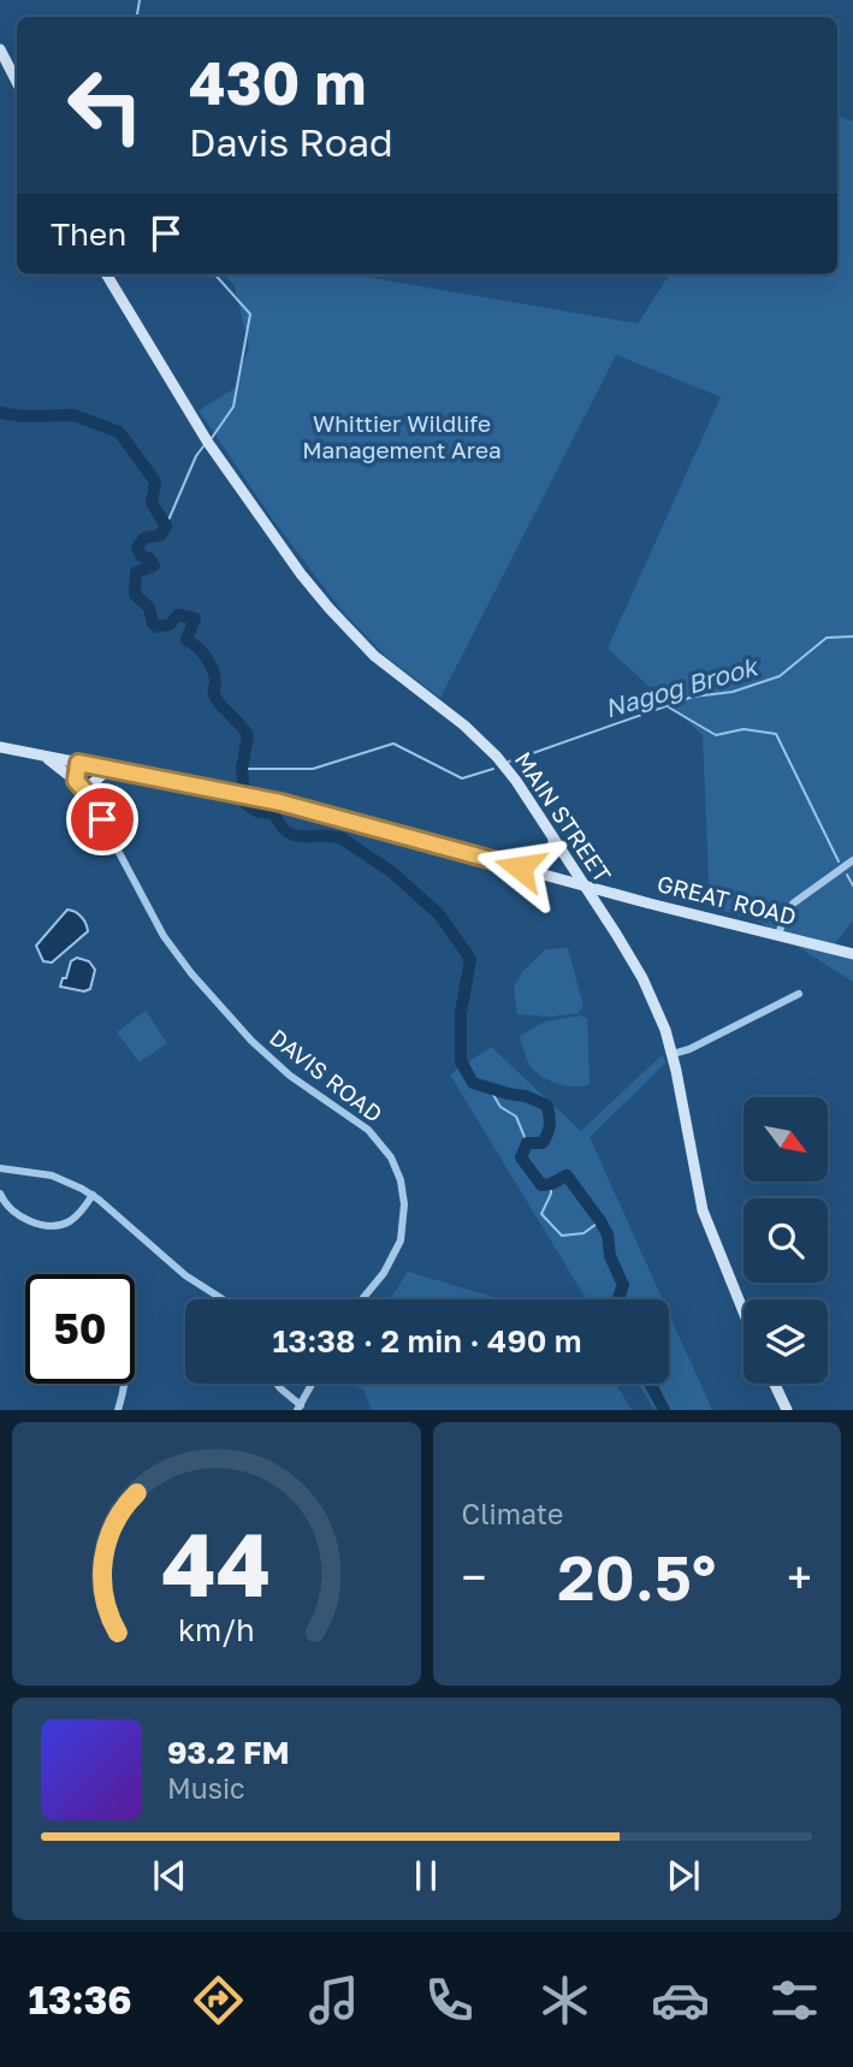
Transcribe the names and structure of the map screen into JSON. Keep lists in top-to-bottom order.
{
  "streets": {
    "main road": ["MAIN STREET", "GREAT ROAD"],
    "street": ["DAVIS ROAD"]
  },
  "crossings": [
    ["MAIN STREET", "GREAT ROAD"],
    ["GREAT ROAD", "DAVIS ROAD"]
  ],
  "water": ["Nagog Brook"],
  "parks": ["Whittier Wildlife Management Area"],
  "north": "bottom right",
  "page": {
    "turn": ["430 m", "Davis Road"],
    "then": "Then",
    "limit": "50",
    "trip": "13:38 · 2 min · 490 m",
    "tile": "Climate",
    "heat": ["−", "20.5°", "+"],
    "song": ["93.2 FM", "Music"],
    "tabs": "13:36",
    "gauge": ["44", "km/h"]
  }
}
